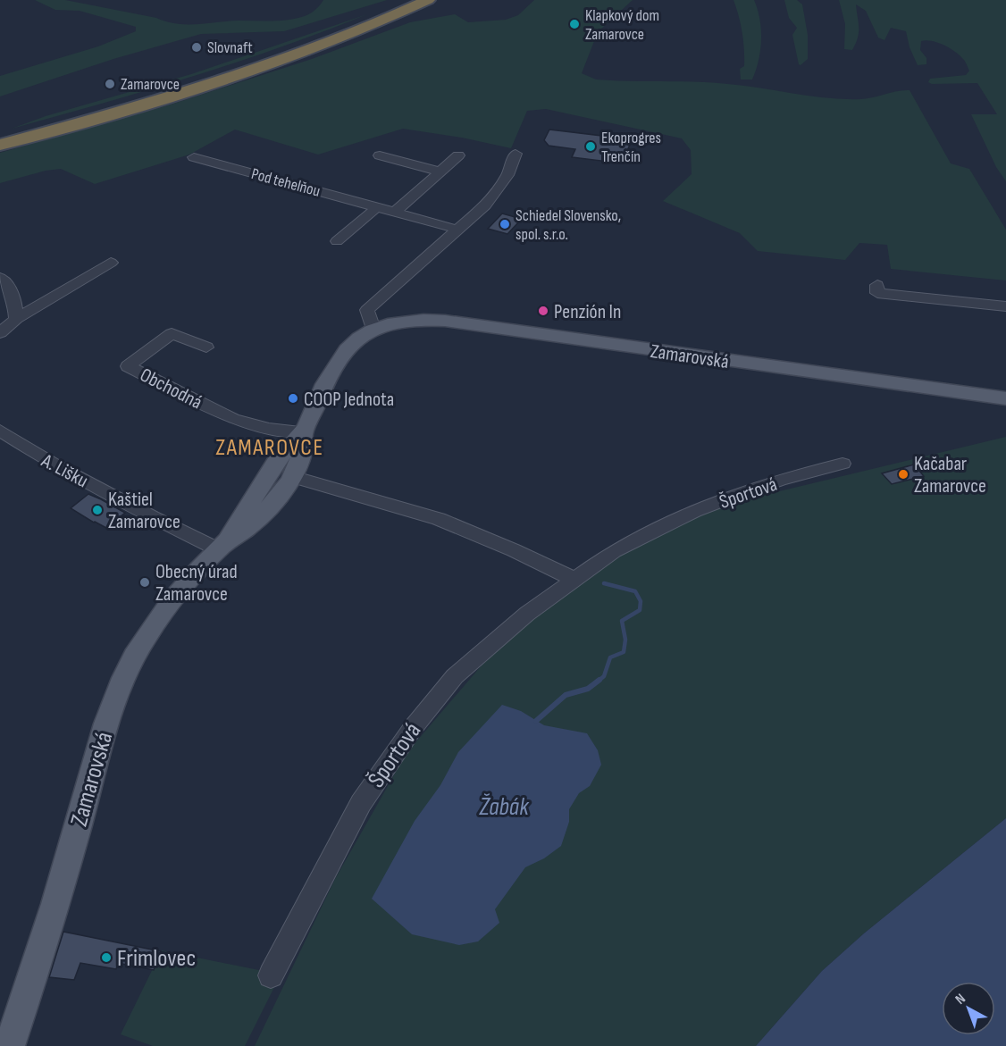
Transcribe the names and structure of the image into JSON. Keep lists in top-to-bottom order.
{
  "streets": {
    "main road": ["Zamarovská"],
    "street": [
      "Pod tehelňou",
      "Obchodná",
      "A. Lišku",
      "Športová"
    ]
  },
  "crossings": [
    ["Zamarovská", "Obchodná"],
    ["Zamarovská", "A. Lišku"]
  ],
  "districts": ["ZAMAROVCE"],
  "water": ["Žabák"],
  "places": [
    "Klapkový dom Zamarovce",
    "Slovnaft",
    "Zamarovce",
    "Ekoprogres Trenčín",
    "Schiedel Slovensko, spol. s.r.o.",
    "Penzión In",
    "COOP Jednota",
    "Kačabar Zamarovce",
    "Kaštiel Zamarovce",
    "Obecný úrad Zamarovce",
    "Frimlovec"
  ],
  "north": "top left"
}
